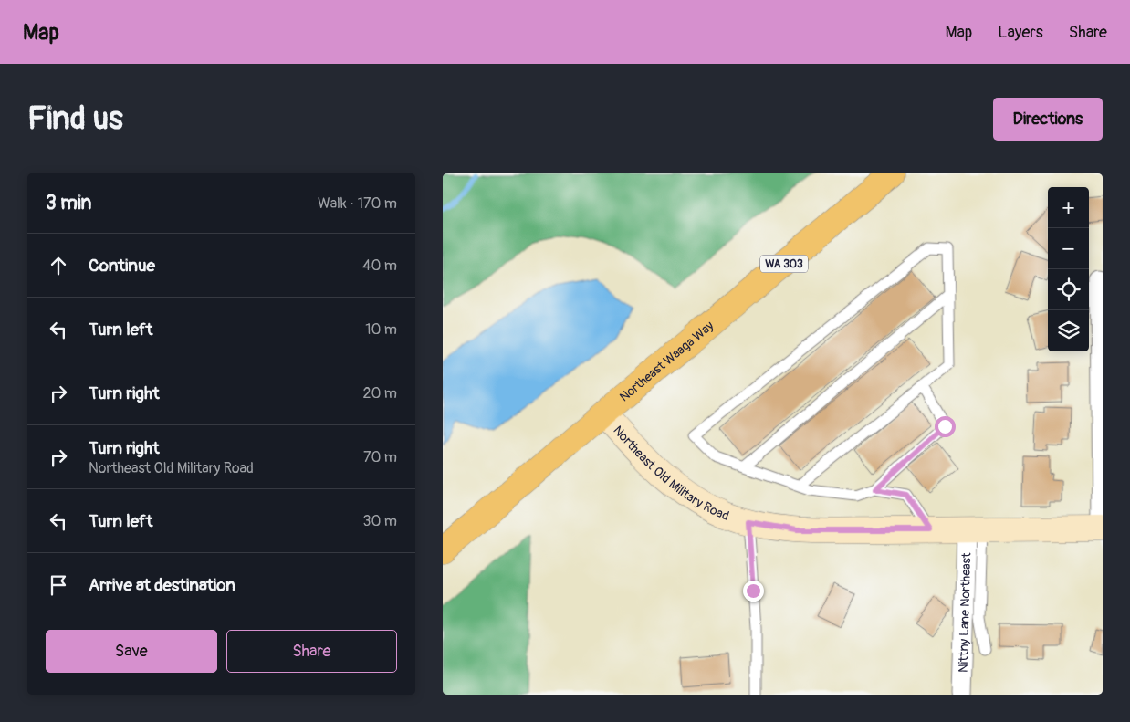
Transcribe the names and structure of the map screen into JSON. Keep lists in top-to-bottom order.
{
  "streets": {
    "highway": ["WA 303", "Northeast Waaga Way"],
    "street": ["Northeast Old Military Road", "Nittny Lane Northeast"]
  },
  "crossings": [
    ["Northeast Waaga Way", "Northeast Old Military Road"],
    ["Northeast Old Military Road", "Nittny Lane Northeast"]
  ],
  "page": {
    "header": "Map",
    "nav": ["Map", "Layers", "Share"],
    "buttons": [
      "Directions",
      ["Save", "Share"]
    ],
    "title": "Find us",
    "heading": ["3 min", "Walk · 170 m"],
    "map_buttons": ["+", "−"],
    "list": [
      ["Continue", "40 m"],
      ["Turn left", "10 m"],
      ["Turn right", "20 m"],
      ["Turn right", "Northeast Old Military Road", "70 m"],
      ["Turn left", "30 m"],
      "Arrive at destination"
    ]
  }
}
